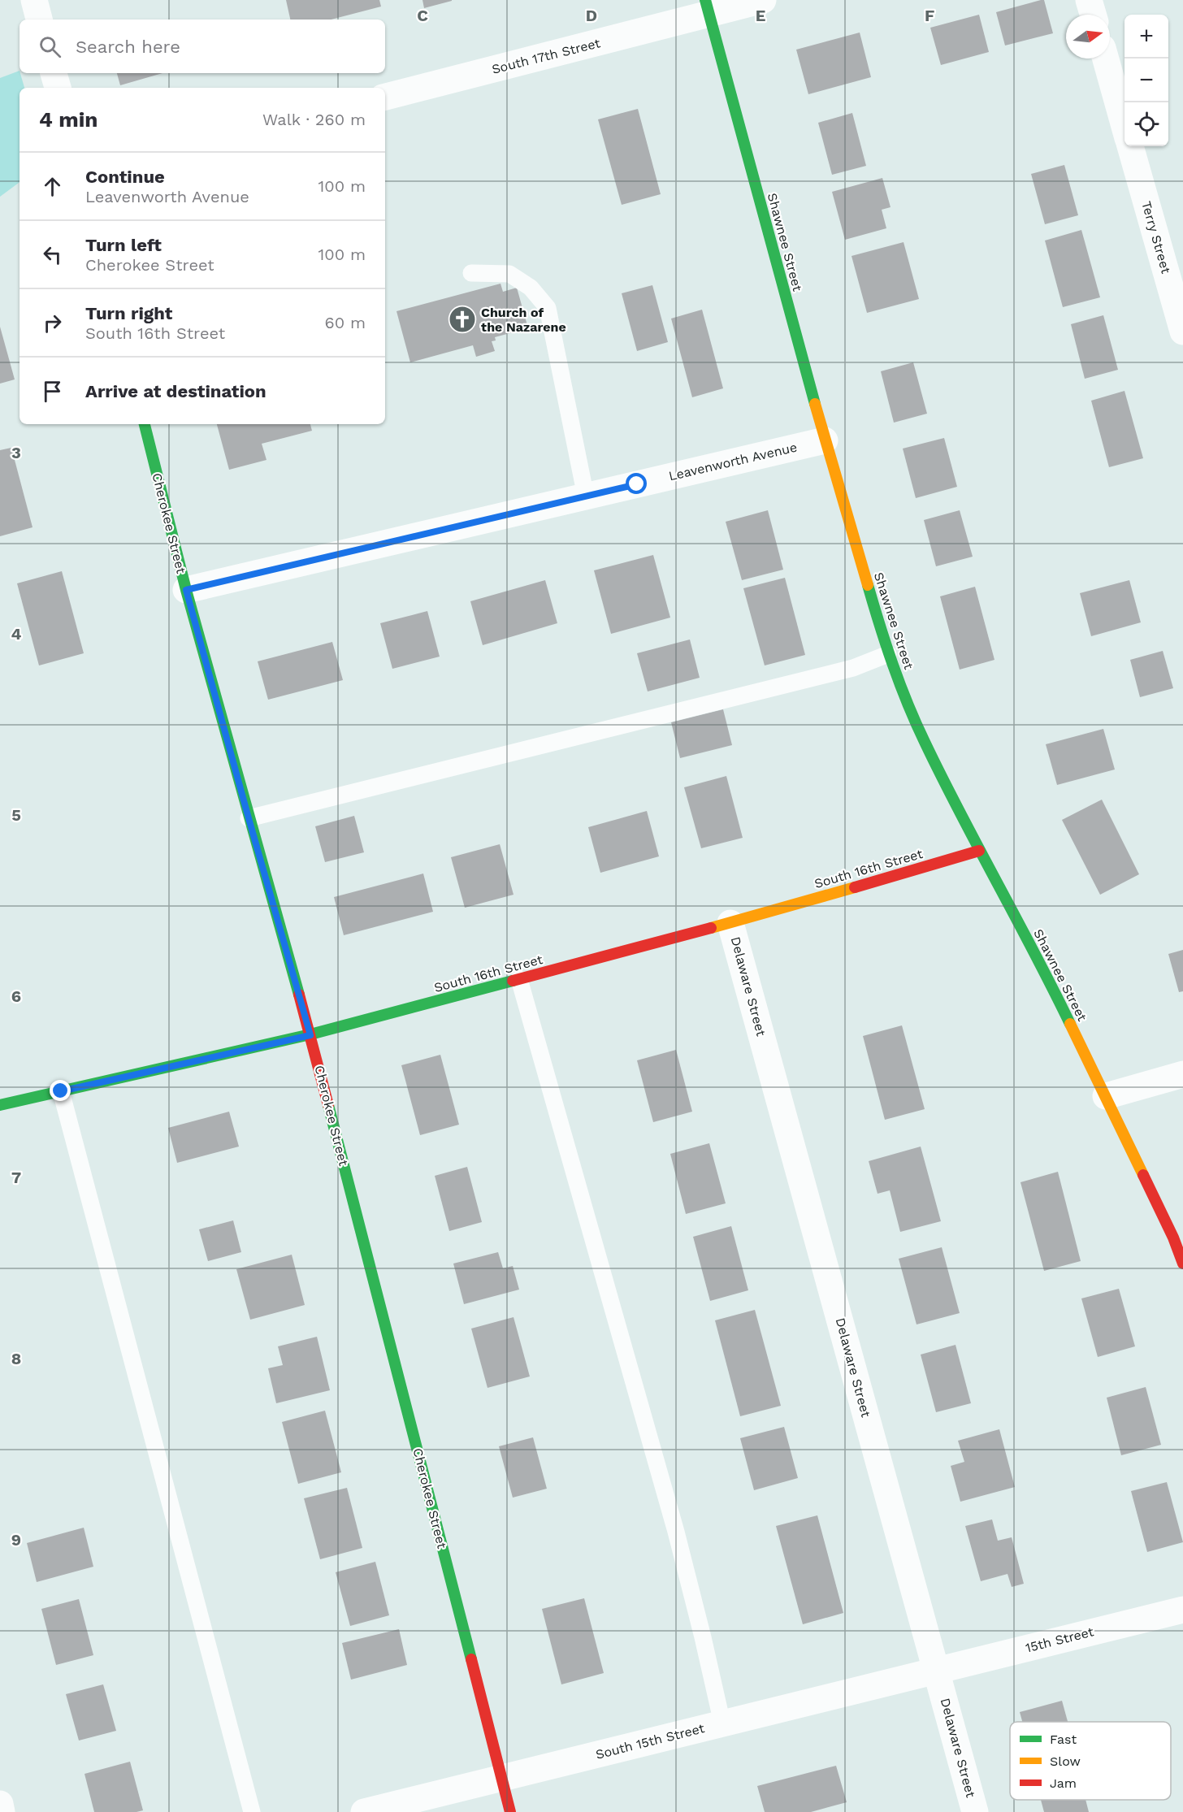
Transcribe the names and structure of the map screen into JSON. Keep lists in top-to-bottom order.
{
  "streets": {
    "street": [
      "South 17th Street",
      "Terry Street",
      "Shawnee Street",
      "Leavenworth Avenue",
      "Cherokee Street",
      "South 16th Street",
      "Delaware Street",
      "15th Street",
      "South 15th Street"
    ]
  },
  "crossings": [
    ["South 17th Street", "Shawnee Street"],
    ["Shawnee Street", "Leavenworth Avenue"],
    ["Shawnee Street", "South 16th Street"],
    ["Leavenworth Avenue", "Cherokee Street"],
    ["Cherokee Street", "South 16th Street"],
    ["Cherokee Street", "South 15th Street"],
    ["South 16th Street", "Delaware Street"],
    ["Delaware Street", "15th Street"],
    ["Delaware Street", "South 15th Street"],
    ["15th Street", "South 15th Street"]
  ],
  "places": {
    "church": ["Church of the Nazarene"]
  },
  "legend": ["Fast", "Slow", "Jam"],
  "north": "right",
  "page": {
    "map_buttons": ["+", "−"],
    "search": "Search here",
    "heading": ["4 min", "Walk · 260 m"],
    "list": [
      ["Continue", "Leavenworth Avenue", "100 m"],
      ["Turn left", "Cherokee Street", "100 m"],
      ["Turn right", "South 16th Street", "60 m"],
      "Arrive at destination"
    ]
  },
  "grid": {
    "columns": [
      "C",
      "D",
      "E",
      "F"
    ],
    "rows": [
      "3",
      "4",
      "5",
      "6",
      "7",
      "8",
      "9"
    ]
  }
}
